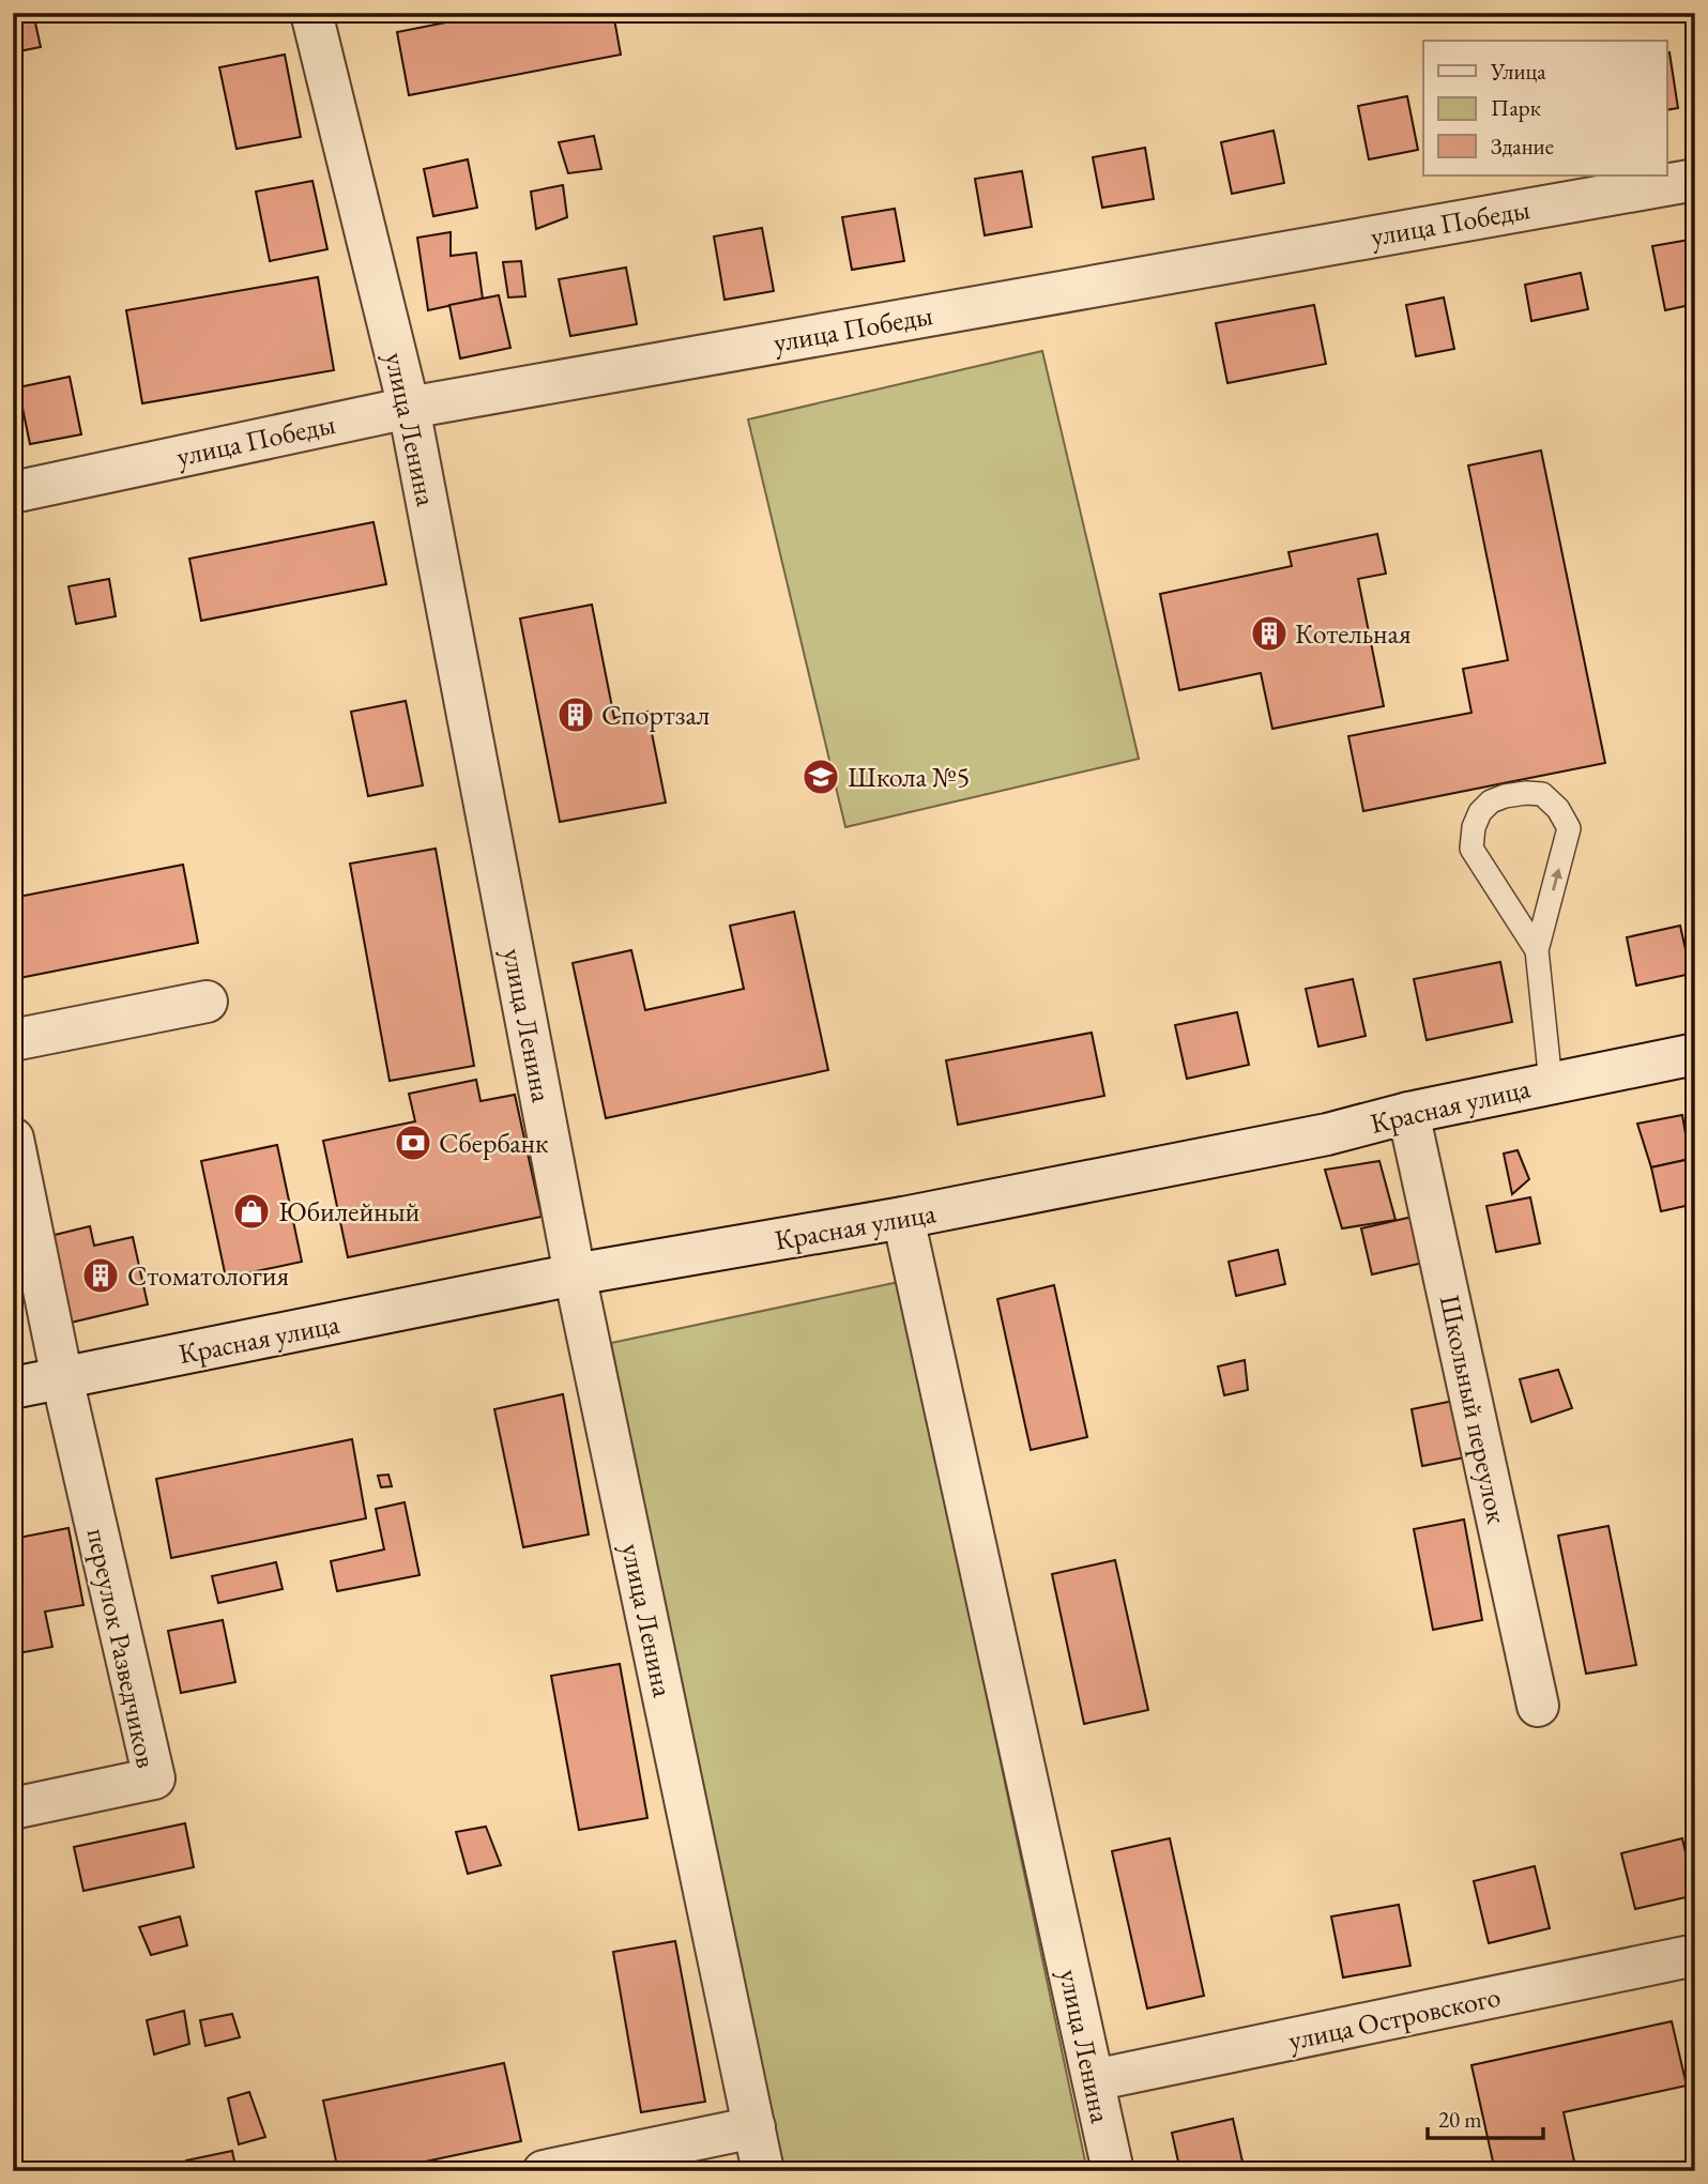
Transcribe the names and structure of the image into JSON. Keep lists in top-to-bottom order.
{
  "streets": {
    "street": [
      "улица Победы",
      "улица Ленина",
      "Красная улица",
      "Школьный переулок",
      "переулок Разведчиков",
      "улица Островского"
    ]
  },
  "crossings": [
    ["улица Победы", "улица Ленина"],
    ["улица Ленина", "Красная улица"],
    ["улица Ленина", "улица Островского"],
    ["Красная улица", "Школьный переулок"],
    ["Красная улица", "переулок Разведчиков"]
  ],
  "places": {
    "building": ["Котельная", "Спортзал", "Стоматология"],
    "school or university": ["Школа №5"],
    "bank": ["Сбербанк"],
    "shop": ["Юбилейный"]
  },
  "legend": ["Улица", "Парк", "Здание"],
  "scale_bar": "20 m"
}
